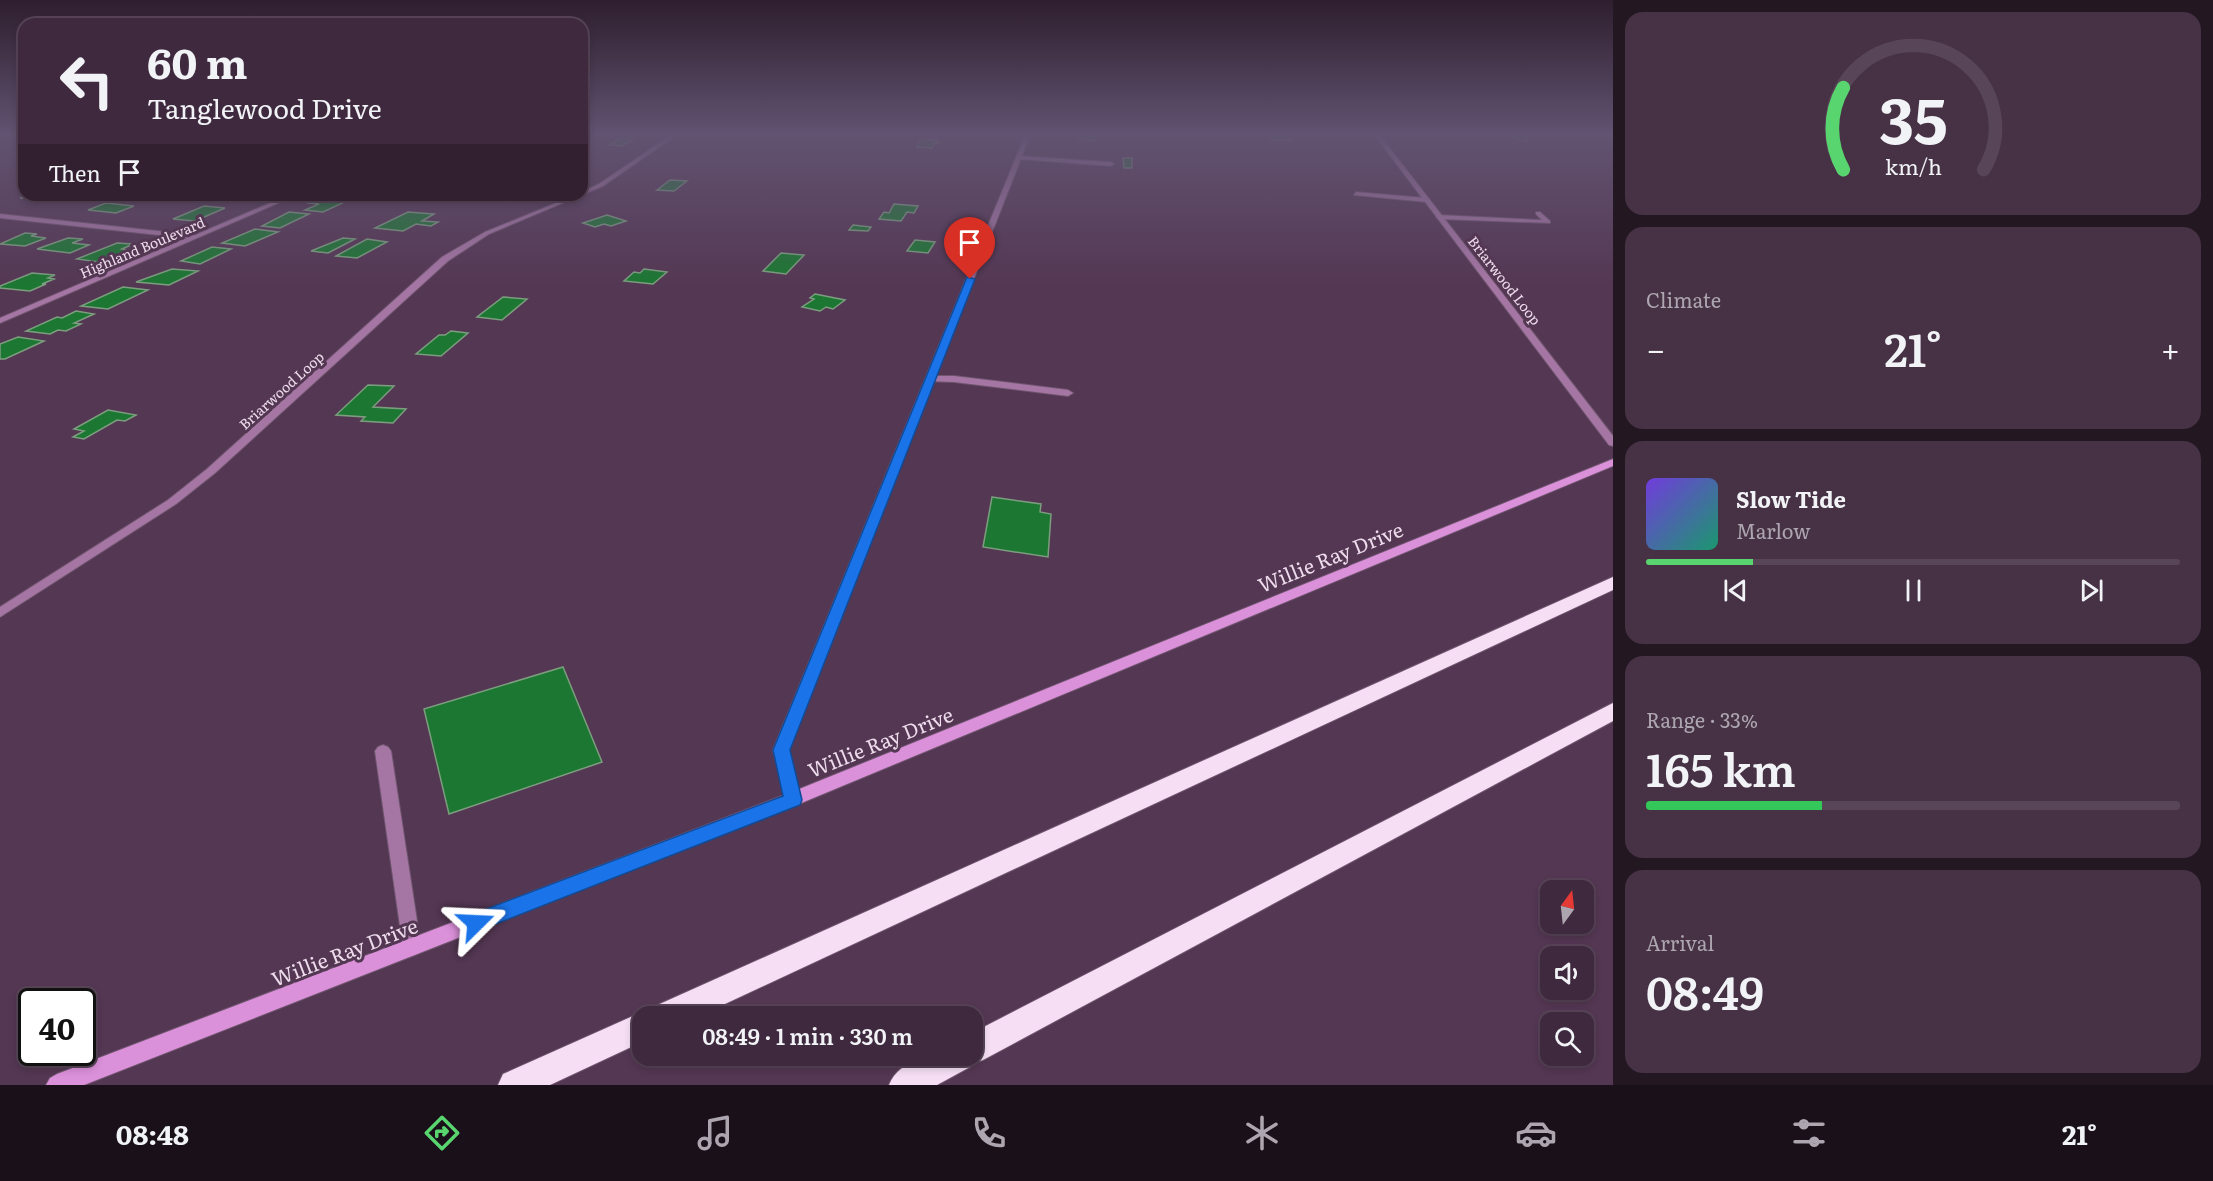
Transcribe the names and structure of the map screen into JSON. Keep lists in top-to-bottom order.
{
  "streets": {
    "street": ["Highland Boulevard", "Briarwood Loop", "Willie Ray Drive"]
  },
  "north": "top",
  "page": {
    "turn": ["60 m", "Tanglewood Drive"],
    "then": "Then",
    "tile": [
      "Climate",
      ["Range · 33%", "165 km"],
      ["Arrival", "08:49"]
    ],
    "heat": ["−", "21°", "+"],
    "song": ["Slow Tide", "Marlow"],
    "limit": "40",
    "trip": "08:49 · 1 min · 330 m",
    "tabs": ["08:48", "21°"],
    "gauge": ["35", "km/h"]
  }
}
